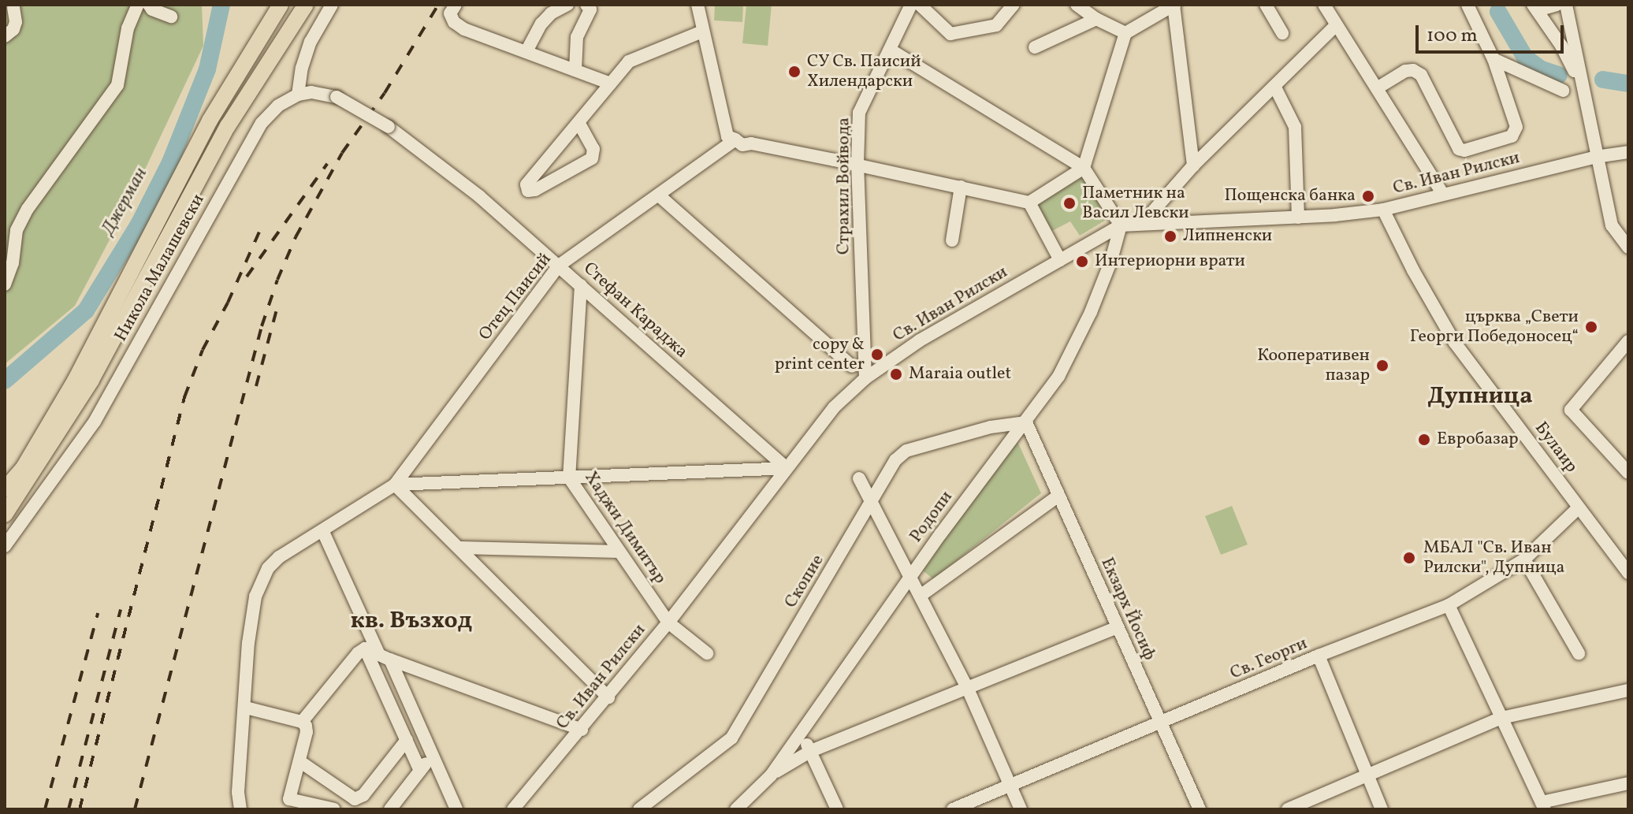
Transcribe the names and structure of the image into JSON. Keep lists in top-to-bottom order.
{
  "streets": {
    "street": [
      "Св. Иван Рилски",
      "Страхил Войвода",
      "Никола Малашевски",
      "Отец Паисий",
      "Стефан Караджа",
      "Булаир",
      "Родопи",
      "Хаджи Димитър",
      "Скопие",
      "Екзарх Йосиф",
      "Св. Георги"
    ]
  },
  "crossings": [
    ["Св. Иван Рилски", "Страхил Войвода"],
    ["Св. Иван Рилски", "Стефан Караджа"],
    ["Св. Иван Рилски", "Булаир"],
    ["Св. Иван Рилски", "Родопи"],
    ["Св. Иван Рилски", "Хаджи Димитър"],
    ["Никола Малашевски", "Стефан Караджа"],
    ["Отец Паисий", "Стефан Караджа"],
    ["Стефан Караджа", "Хаджи Димитър"],
    ["Булаир", "Св. Георги"],
    ["Родопи", "Скопие"],
    ["Родопи", "Екзарх Йосиф"],
    ["Скопие", "Екзарх Йосиф"],
    ["Екзарх Йосиф", "Св. Георги"]
  ],
  "districts": ["Дупница", "кв. Възход"],
  "water": ["Джерман"],
  "places": [
    "СУ Св. Паисий Хилендарски",
    "Пощенска банка",
    "Паметник на Васил Левски",
    "Липненски",
    "Интериорни врати",
    "църква „Свети Георги Победоносец“",
    "copy & print center",
    "Кооперативен пазар",
    "Maraia outlet",
    "Евробазар",
    "МБАЛ \"Св. Иван Рилски\", Дупница"
  ],
  "scale_bar": "100 m"
}
